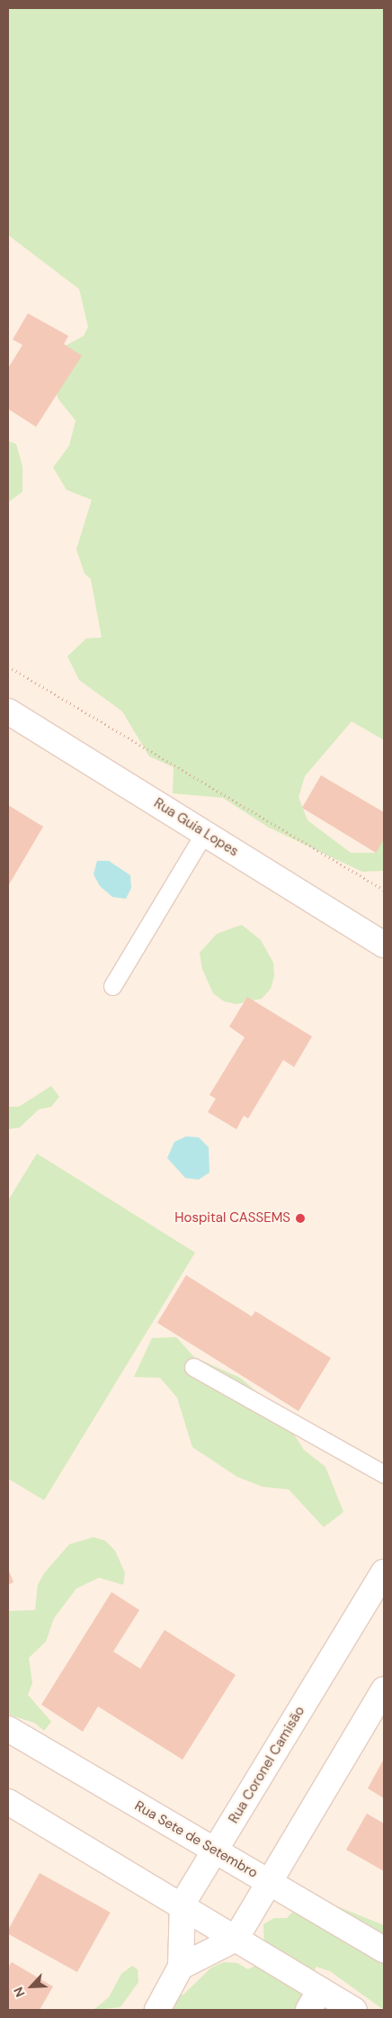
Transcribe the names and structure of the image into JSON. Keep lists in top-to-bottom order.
{
  "streets": {
    "main road": ["Rua Guia Lopes", "Rua Coronel Camisão", "Rua Sete de Setembro"]
  },
  "crossings": [
    ["Rua Coronel Camisão", "Rua Sete de Setembro"]
  ],
  "places": ["Hospital CASSEMS"],
  "north": "bottom left"
}
